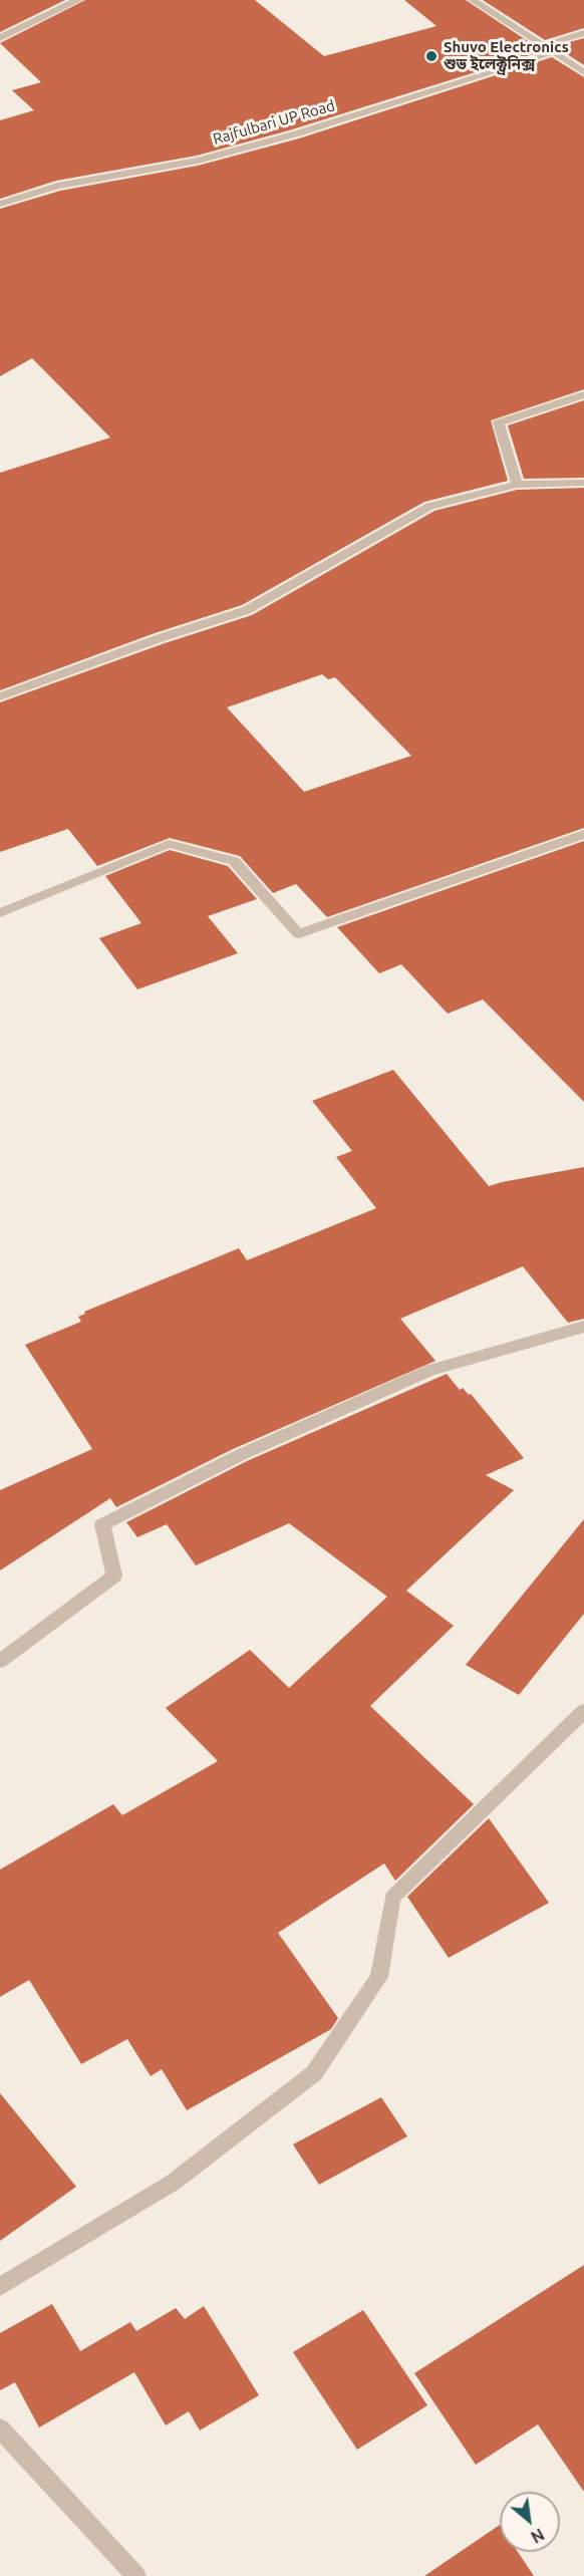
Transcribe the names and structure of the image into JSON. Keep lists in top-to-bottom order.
{
  "streets": {
    "street": ["Rajfulbari UP Road"]
  },
  "places": ["Shuvo Electronics শুভ ইলেক্ট্রনিক্স"],
  "north": "bottom right"
}
